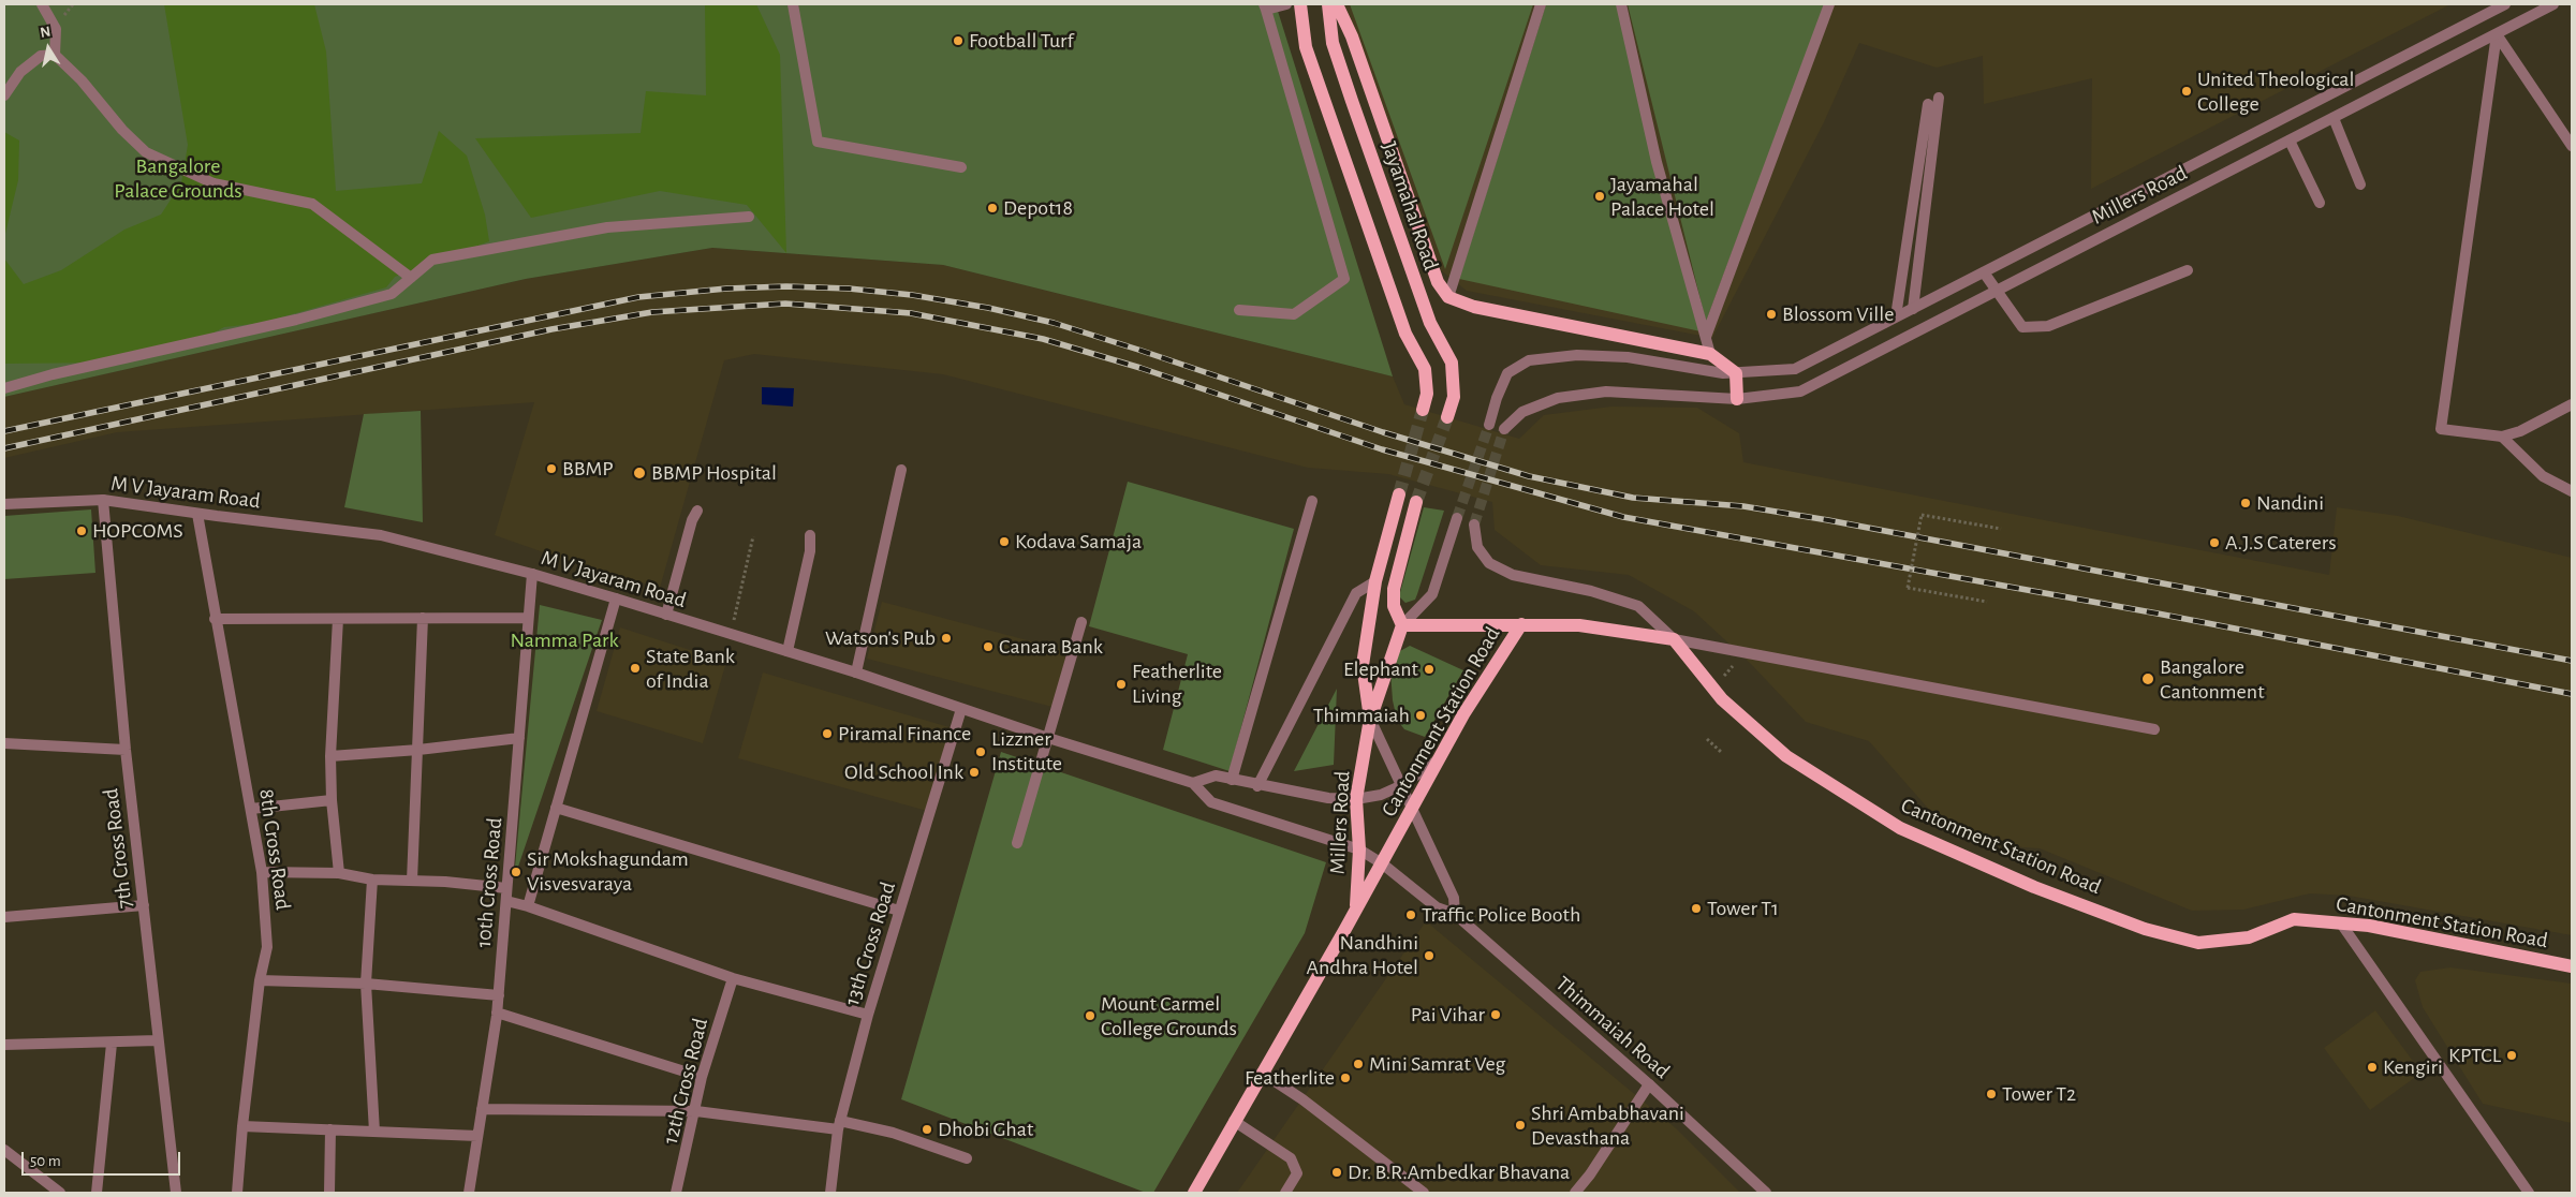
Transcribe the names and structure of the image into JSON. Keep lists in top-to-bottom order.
{
  "streets": {
    "main road": ["Millers Road", "Jayamahal Road", "Cantonment Station Road"],
    "street": [
      "M V Jayaram Road",
      "7th Cross Road",
      "8th Cross Road",
      "10th Cross Road",
      "13th Cross Road",
      "Thimmaiah Road",
      "12th Cross Road"
    ]
  },
  "crossings": [
    ["Millers Road", "M V Jayaram Road"],
    ["Millers Road", "Cantonment Station Road"],
    ["Millers Road", "Thimmaiah Road"],
    ["M V Jayaram Road", "Cantonment Station Road"],
    ["M V Jayaram Road", "7th Cross Road"],
    ["M V Jayaram Road", "8th Cross Road"],
    ["M V Jayaram Road", "10th Cross Road"],
    ["M V Jayaram Road", "13th Cross Road"],
    ["M V Jayaram Road", "Thimmaiah Road"],
    ["Cantonment Station Road", "Thimmaiah Road"]
  ],
  "parks": ["Bangalore Palace Grounds", "Namma Park"],
  "places": [
    "Football Turf",
    "United Theological College",
    "Jayamahal Palace Hotel",
    "Depot18",
    "Blossom Ville",
    "BBMP",
    "BBMP Hospital",
    "Nandini",
    "HOPCOMS",
    "Kodava Samaja",
    "A.J.S Caterers",
    "Watson's Pub",
    "Canara Bank",
    "State Bank of India",
    "Elephant",
    "Bangalore Cantonment",
    "Featherlite Living",
    "Thimmaiah",
    "Piramal Finance",
    "Lizzner Institute",
    "Old School Ink",
    "Sir Mokshagundam Visvesvaraya",
    "Tower T1",
    "Traffic Police Booth",
    "Nandhini Andhra Hotel",
    "Pai Vihar",
    "Mount Carmel College Grounds",
    "KPTCL",
    "Mini Samrat Veg",
    "Kengiri",
    "Featherlite",
    "Tower T2",
    "Shri Ambabhavani Devasthana",
    "Dhobi Ghat",
    "Dr. B.R.Ambedkar Bhavana"
  ],
  "scale_bar": "50 m",
  "north": "top"
}
